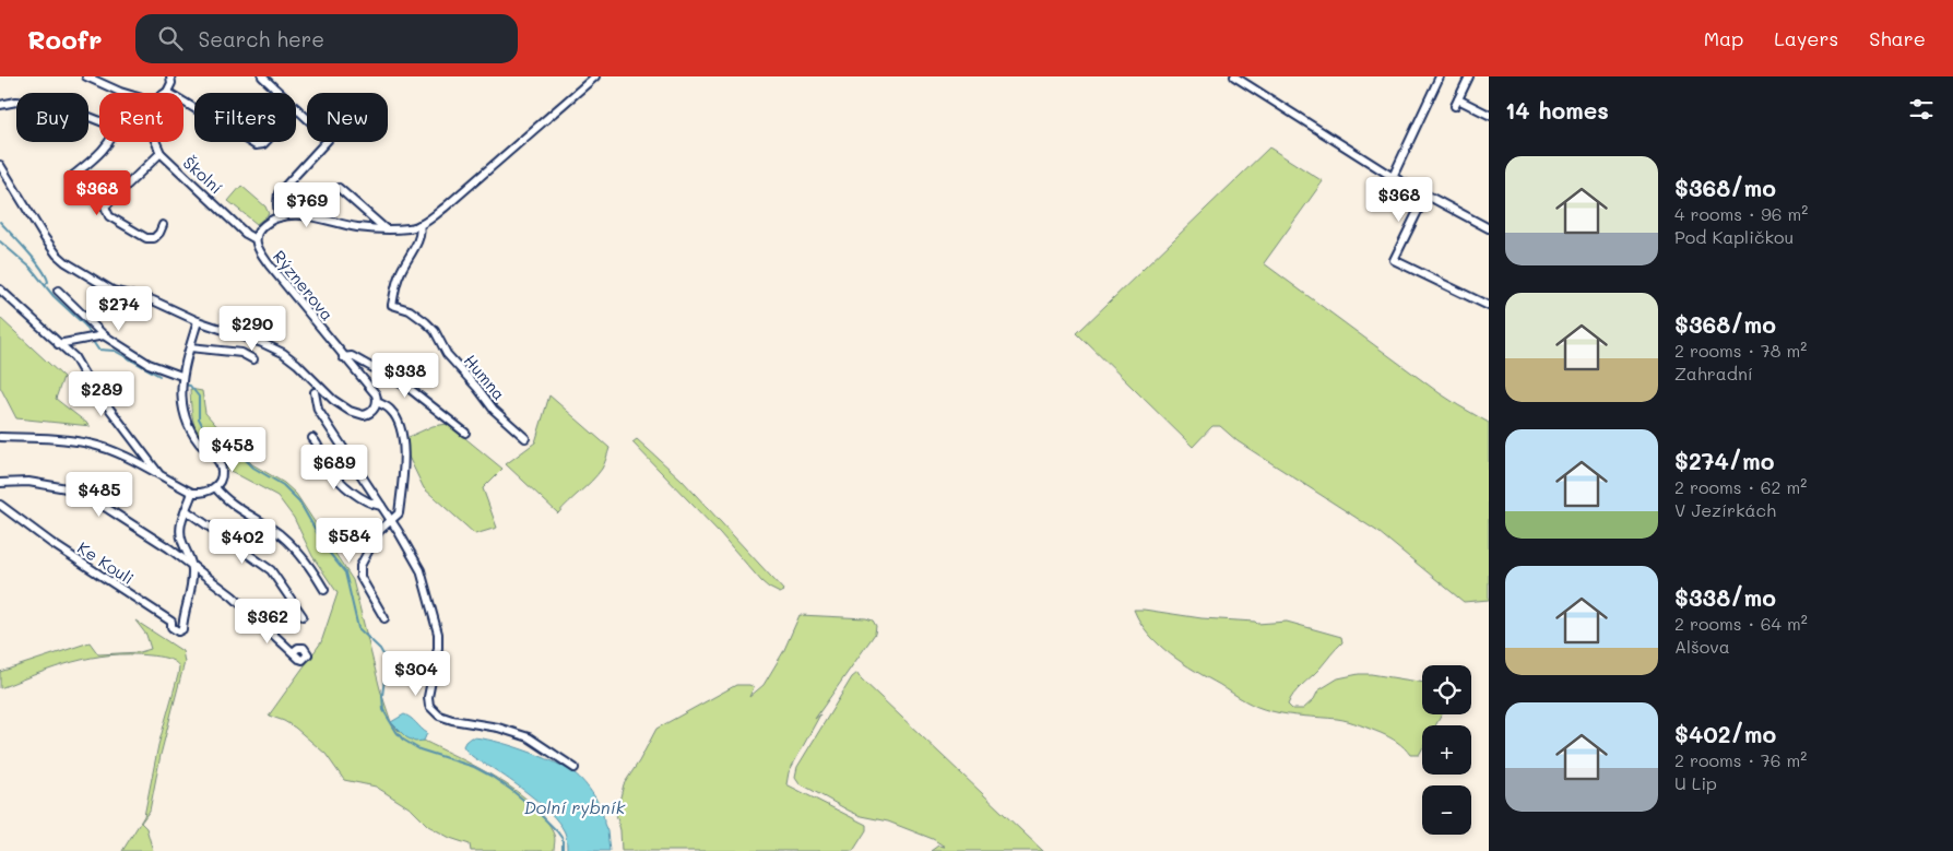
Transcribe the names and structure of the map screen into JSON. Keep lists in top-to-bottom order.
{
  "streets": {
    "street": [
      "Školní",
      "Rýznerova",
      "Humna",
      "Ke Kouli"
    ]
  },
  "crossings": [
    ["Školní", "Rýznerova"]
  ],
  "water": ["Dolní rybník"],
  "page": {
    "header": "Roofr",
    "search": "Search here",
    "nav": ["Map", "Layers", "Share"],
    "heading": "14 homes",
    "chip": [
      "Buy",
      "Rent",
      "Filters",
      "New"
    ],
    "list": [
      {
        "name": "$368/mo",
        "note": "4 rooms · 96 m² · Pod Kapličkou"
      },
      {
        "name": "$368/mo",
        "note": "2 rooms · 78 m² · Zahradní"
      },
      {
        "name": "$274/mo",
        "note": "2 rooms · 62 m² · V Jezírkách"
      },
      {
        "name": "$338/mo",
        "note": "2 rooms · 64 m² · Alšova"
      },
      {
        "name": "$402/mo",
        "note": "2 rooms · 76 m² · U Lip"
      }
    ],
    "price": [
      "$368",
      "$368",
      "$769",
      "$274",
      "$290",
      "$338",
      "$289",
      "$458",
      "$689",
      "$485",
      "$584",
      "$402",
      "$362",
      "$304"
    ],
    "map_buttons": ["+", "−"]
  }
}
